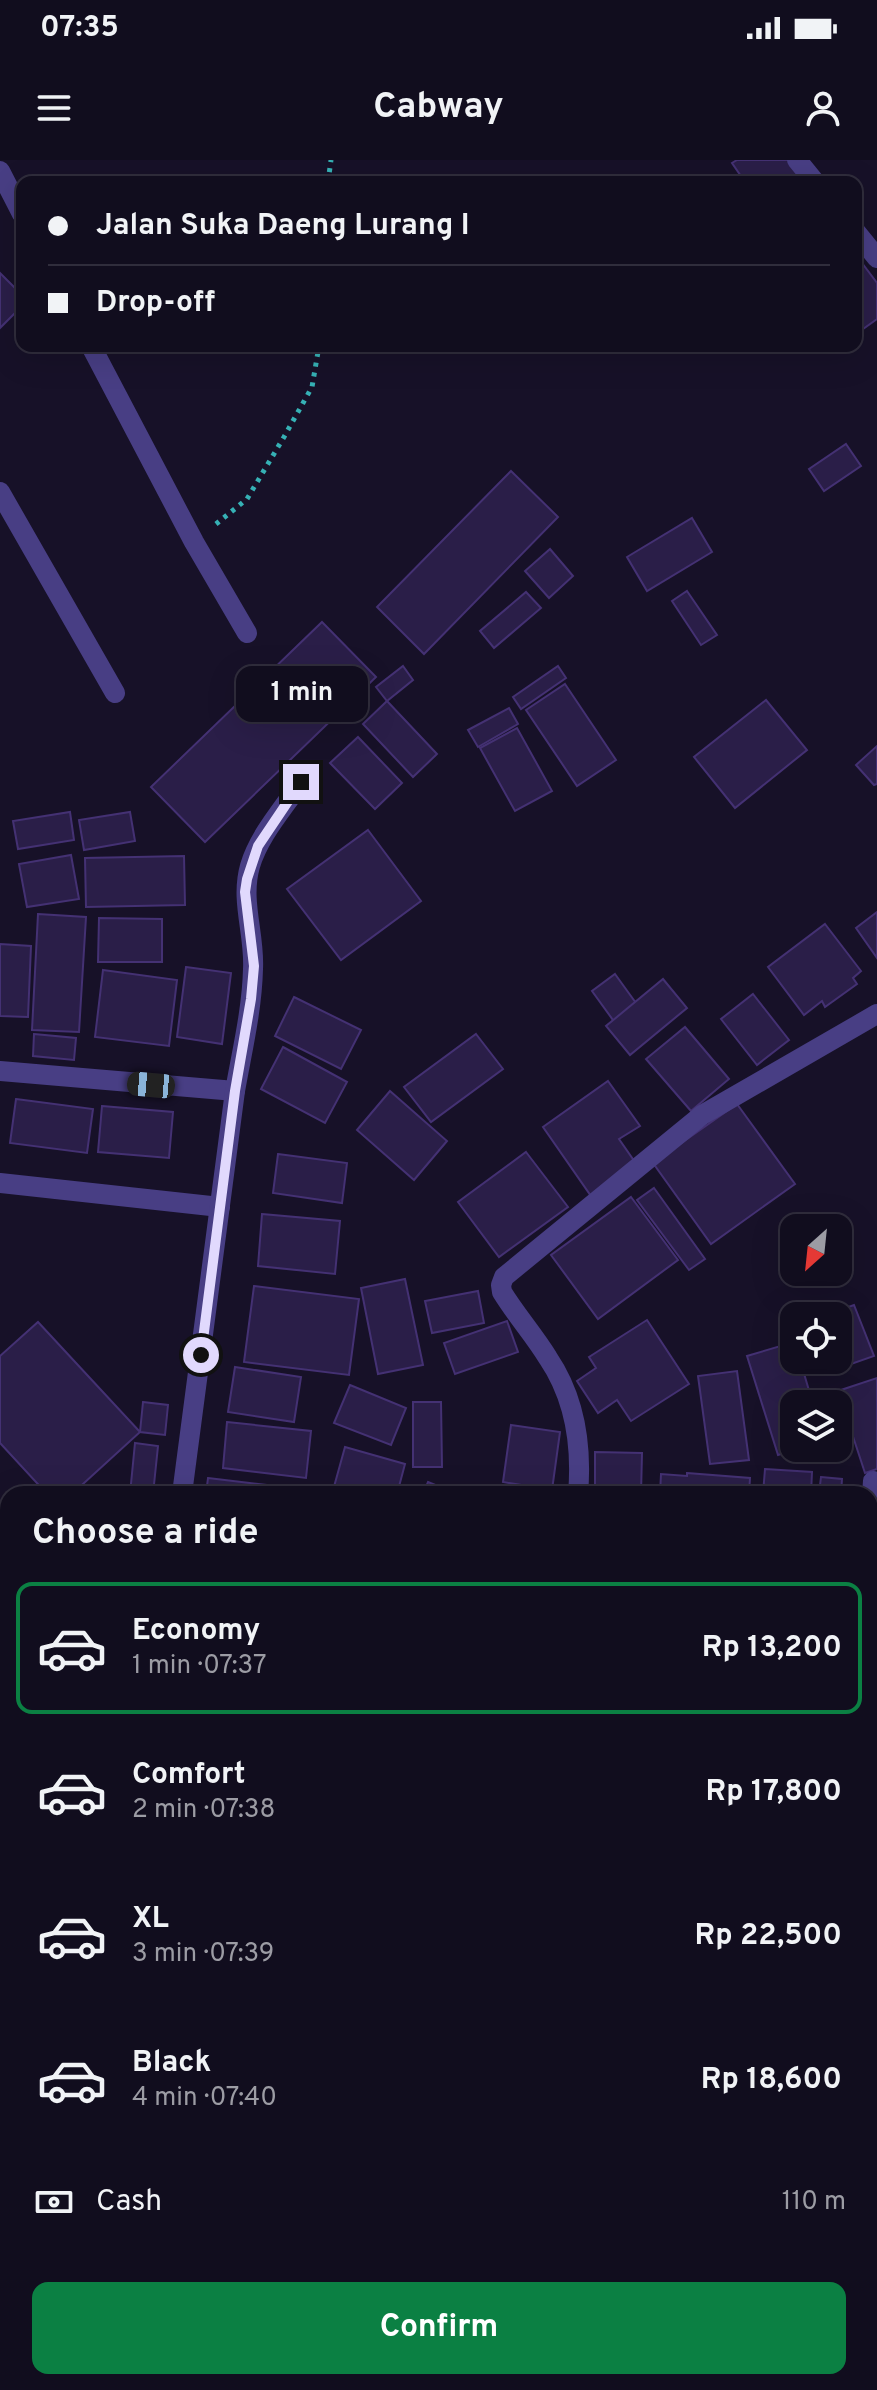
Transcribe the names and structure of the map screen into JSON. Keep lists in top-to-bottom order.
{
  "north": "bottom left",
  "page": {
    "status": "07:35",
    "header": "Cabway",
    "banner": ["Jalan Suka Daeng Lurang I", "Drop-off"],
    "bubble": "1 min",
    "heading": "Choose a ride",
    "list": [
      {
        "name": "Economy",
        "note": "1 min · 07:37",
        "value": "Rp 13,200"
      },
      {
        "name": "Comfort",
        "note": "2 min · 07:38",
        "value": "Rp 17,800"
      },
      {
        "name": "XL",
        "note": "3 min · 07:39",
        "value": "Rp 22,500"
      },
      {
        "name": "Black",
        "note": "4 min · 07:40",
        "value": "Rp 18,600"
      }
    ],
    "pay": ["Cash", "110 m"],
    "buttons": "Confirm"
  }
}
